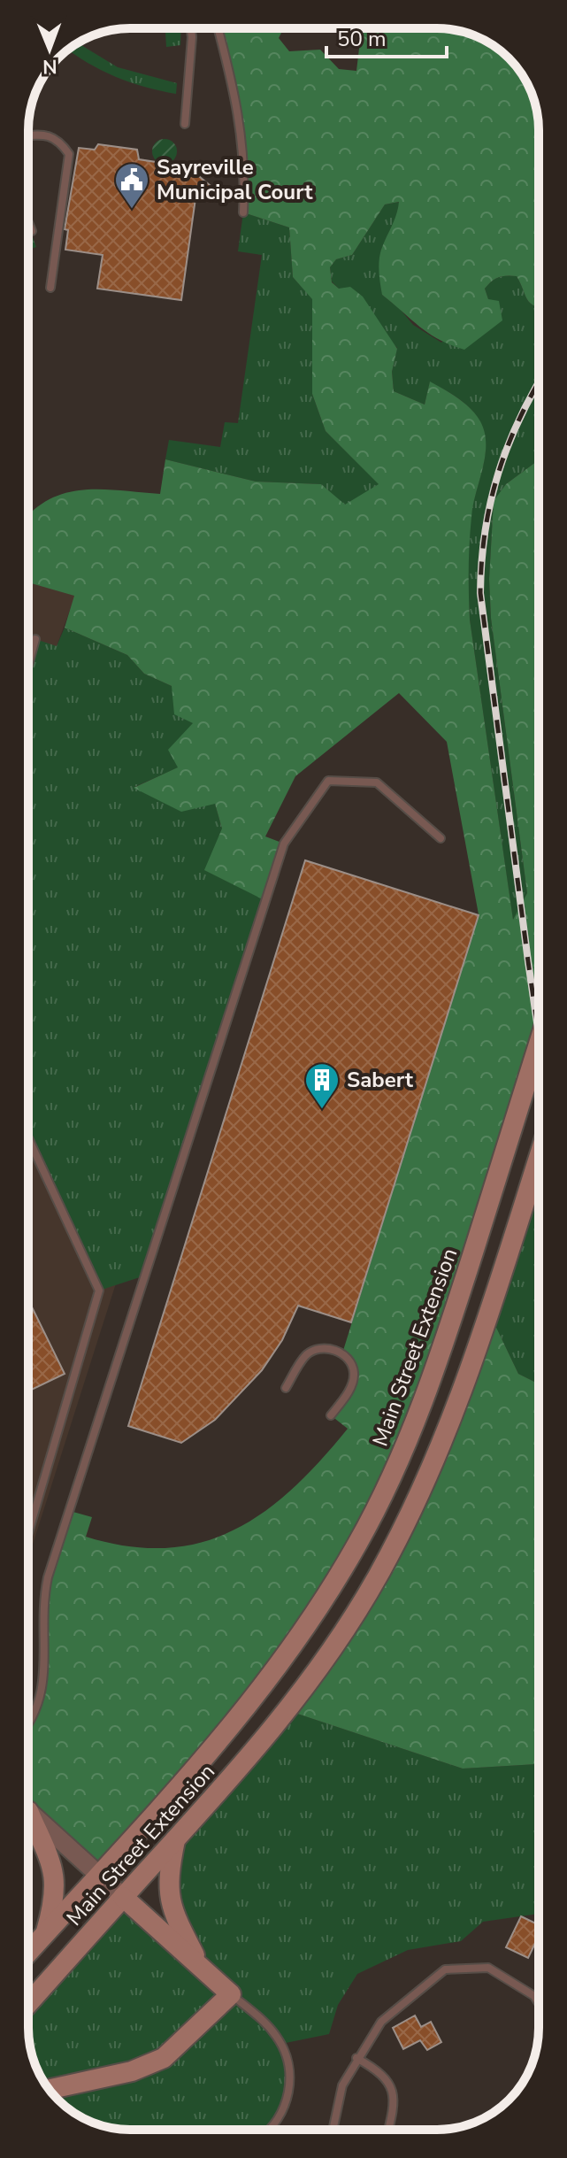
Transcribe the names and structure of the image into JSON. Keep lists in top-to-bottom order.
{
  "streets": {
    "main road": ["Main Street Extension"]
  },
  "places": {
    "public building": ["Sayreville Municipal Court"],
    "building": ["Sabert"]
  },
  "scale_bar": "50 m",
  "north": "bottom"
}
